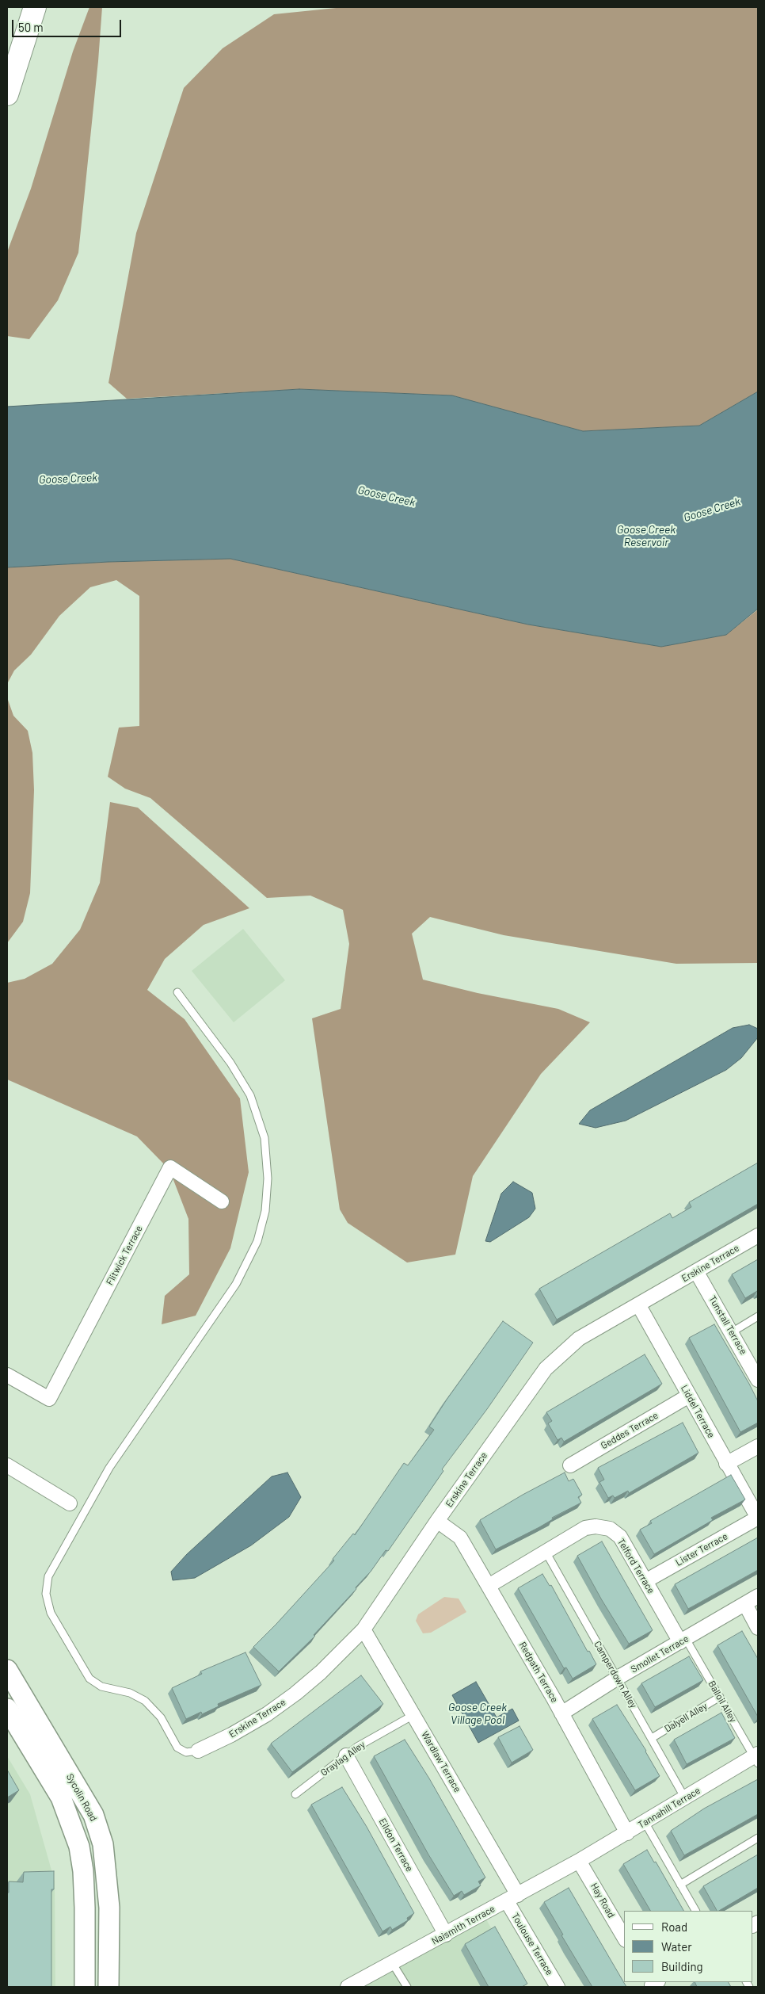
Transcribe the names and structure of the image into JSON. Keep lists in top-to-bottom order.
{
  "streets": {
    "main road": ["Sycolin Road"],
    "street": [
      "Flitwick Terrace",
      "Erskine Terrace",
      "Tunstall Terrace",
      "Liddel Terrace",
      "Geddes Terrace",
      "Lister Terrace",
      "Telford Terrace",
      "Smollet Terrace",
      "Redpath Terrace",
      "Wardlaw Terrace",
      "Tannahill Terrace",
      "Eildon Terrace",
      "Hay Road",
      "Naismith Terrace",
      "Toulouse Terrace"
    ],
    "lane": [
      "Camperdown Alley",
      "Balloil Alley",
      "Dalyell Alley",
      "Graylag Alley"
    ]
  },
  "crossings": [
    ["Erskine Terrace", "Tunstall Terrace"],
    ["Erskine Terrace", "Liddel Terrace"],
    ["Erskine Terrace", "Redpath Terrace"],
    ["Erskine Terrace", "Wardlaw Terrace"],
    ["Liddel Terrace", "Geddes Terrace"],
    ["Liddel Terrace", "Lister Terrace"],
    ["Lister Terrace", "Telford Terrace"],
    ["Telford Terrace", "Smollet Terrace"],
    ["Telford Terrace", "Redpath Terrace"],
    ["Telford Terrace", "Camperdown Alley"],
    ["Telford Terrace", "Balloil Alley"],
    ["Smollet Terrace", "Redpath Terrace"],
    ["Smollet Terrace", "Camperdown Alley"],
    ["Smollet Terrace", "Balloil Alley"],
    ["Redpath Terrace", "Tannahill Terrace"],
    ["Camperdown Alley", "Dalyell Alley"],
    ["Camperdown Alley", "Tannahill Terrace"],
    ["Balloil Alley", "Dalyell Alley"],
    ["Balloil Alley", "Tannahill Terrace"],
    ["Graylag Alley", "Wardlaw Terrace"],
    ["Graylag Alley", "Eildon Terrace"],
    ["Wardlaw Terrace", "Naismith Terrace"],
    ["Wardlaw Terrace", "Toulouse Terrace"],
    ["Tannahill Terrace", "Hay Road"],
    ["Tannahill Terrace", "Naismith Terrace"],
    ["Eildon Terrace", "Naismith Terrace"],
    ["Hay Road", "Naismith Terrace"],
    ["Naismith Terrace", "Toulouse Terrace"]
  ],
  "water": ["Goose Creek", "Goose Creek Reservoir", "Goose Creek Village Pool"],
  "legend": ["Road", "Water", "Building"],
  "scale_bar": "50 m"
}
